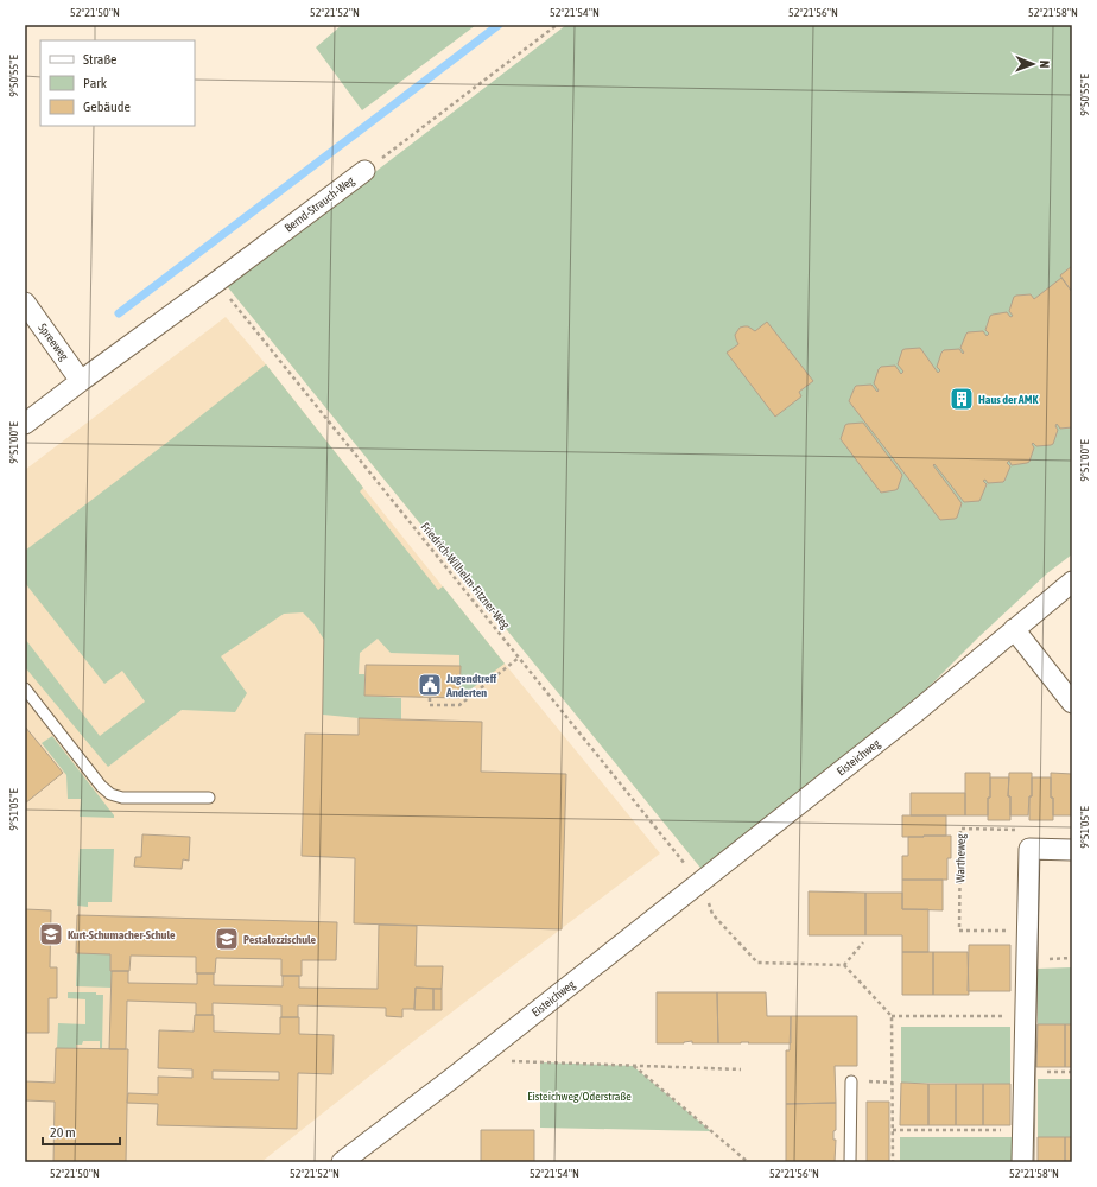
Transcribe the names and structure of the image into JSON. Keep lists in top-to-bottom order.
{
  "streets": {
    "street": ["Bernd-Strauch-Weg", "Spreeweg", "Eisteichweg"],
    "path": ["Friedrich-Wilhelm-Fitzner-Weg", "Wartheweg"]
  },
  "crossings": [
    ["Bernd-Strauch-Weg", "Spreeweg"],
    ["Bernd-Strauch-Weg", "Friedrich-Wilhelm-Fitzner-Weg"],
    ["Friedrich-Wilhelm-Fitzner-Weg", "Eisteichweg"]
  ],
  "parks": ["Eisteichweg/Oderstraße"],
  "places": {
    "building": ["Haus der AMK"],
    "public building": ["Jugendtreff Anderten"],
    "school or university": ["Kurt-Schumacher-Schule", "Pestalozzischule"]
  },
  "legend": ["Straße", "Park", "Gebäude"],
  "scale_bar": "20 m",
  "north": "right",
  "coordinates": [
    "52°21'50\"N",
    "52°21'52\"N",
    "52°21'54\"N",
    "52°21'56\"N",
    "52°21'58\"N",
    "9°50'55\"E",
    "9°51'00\"E",
    "9°51'05\"E"
  ]
}
